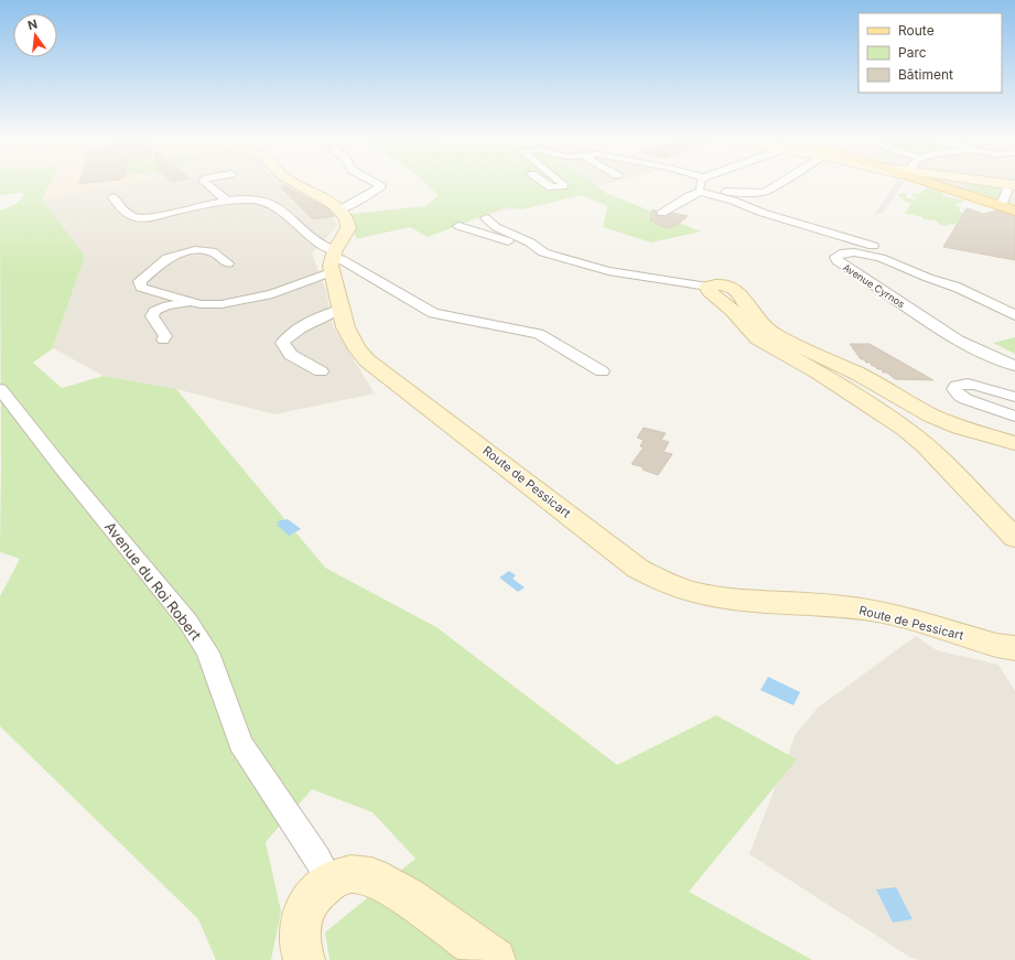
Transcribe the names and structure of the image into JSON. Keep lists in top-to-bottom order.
{
  "streets": {
    "street": ["Avenue Cyrnos", "Route de Pessicart", "Avenue du Roi Robert"]
  },
  "legend": ["Route", "Parc", "Bâtiment"],
  "north": "top"
}
